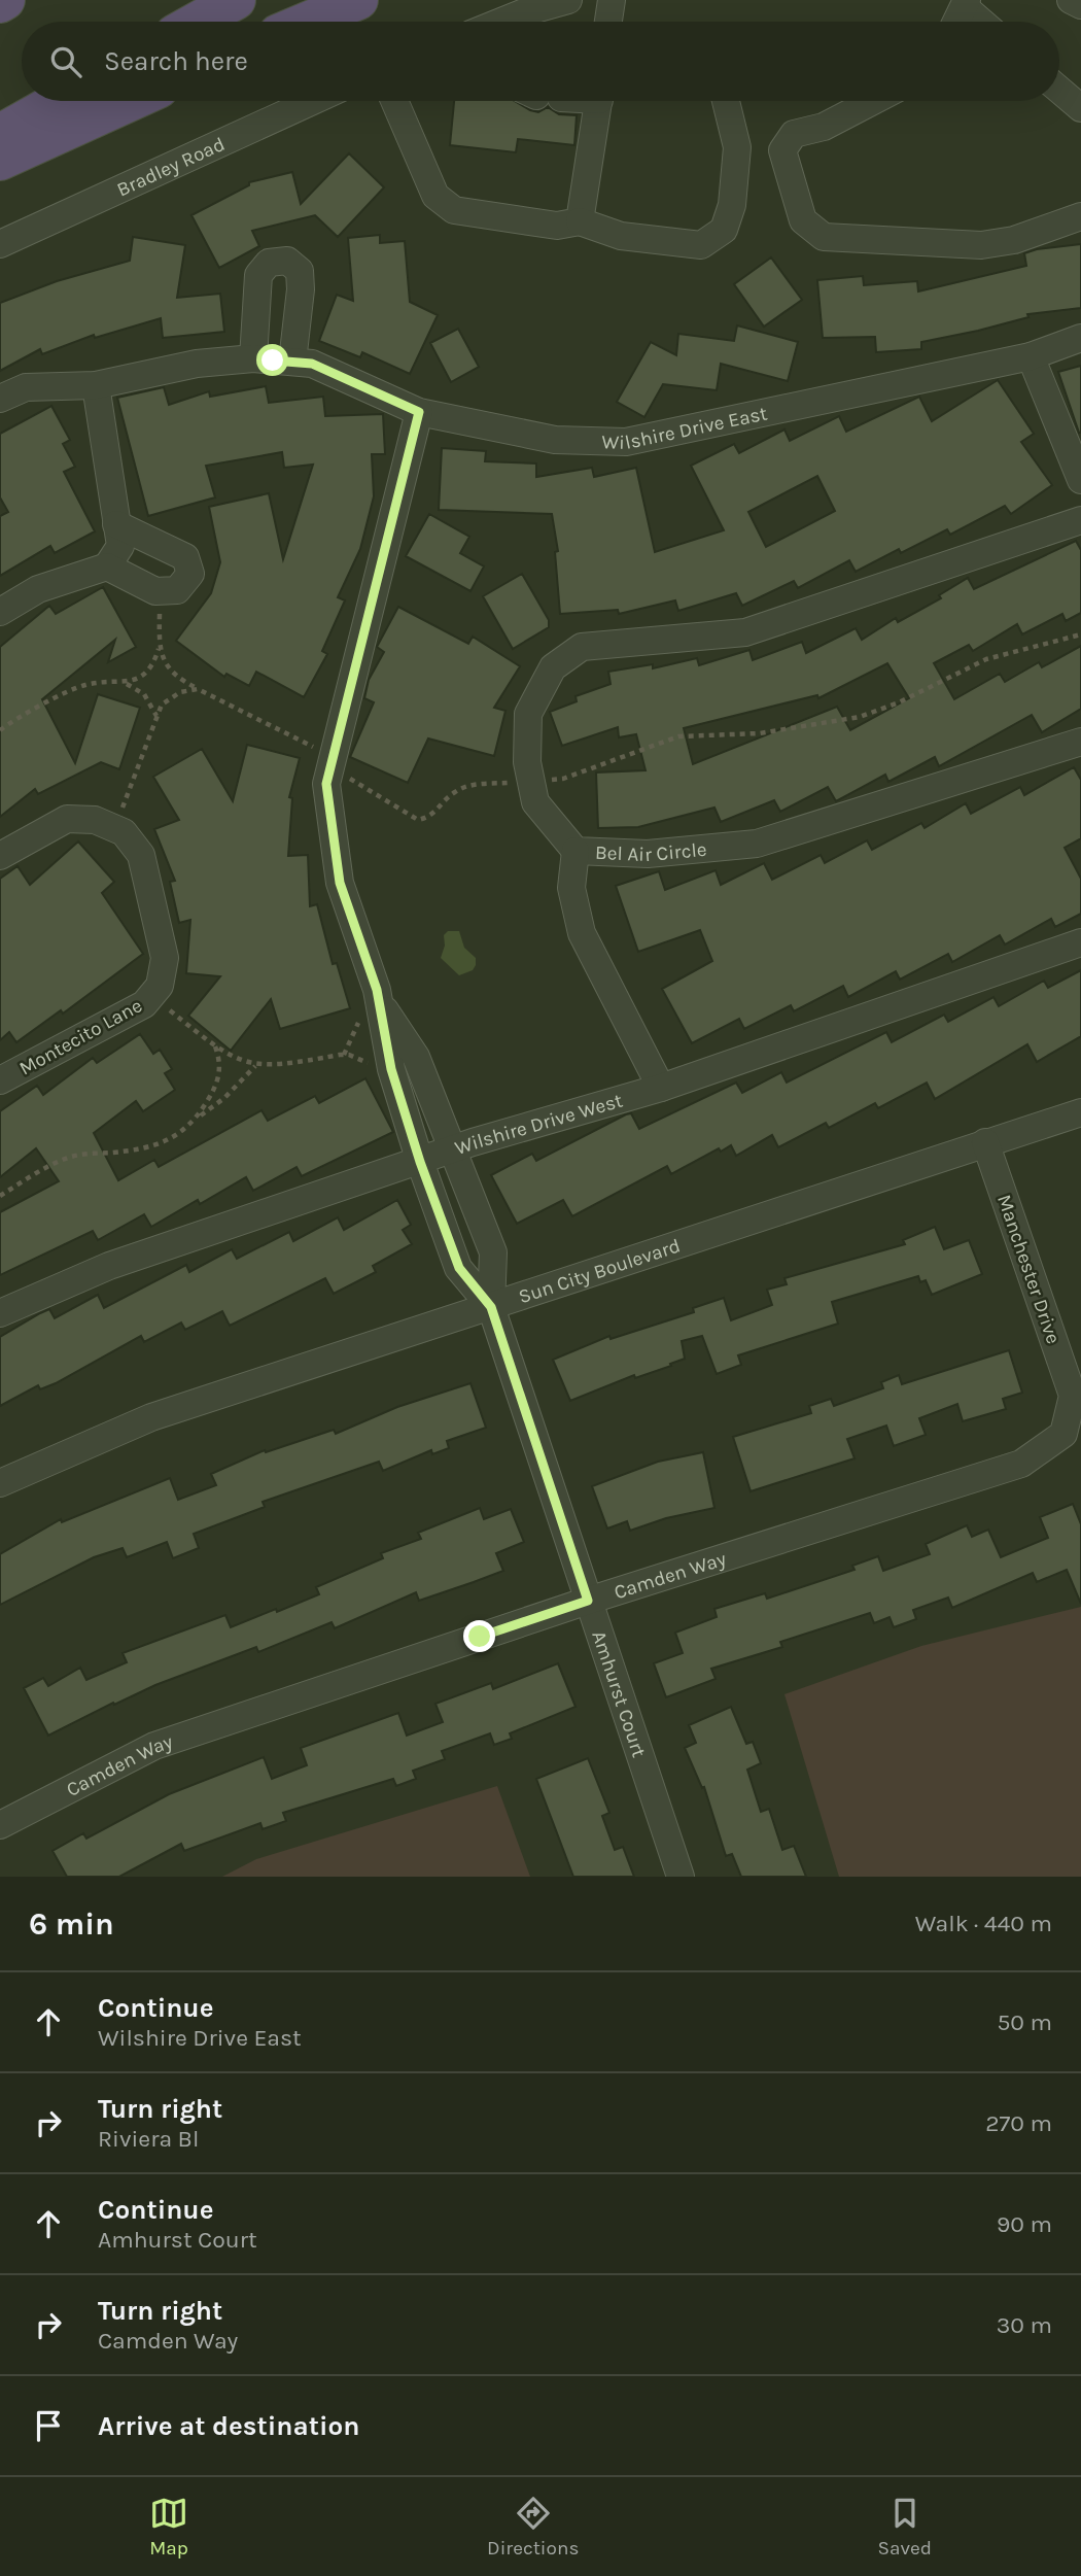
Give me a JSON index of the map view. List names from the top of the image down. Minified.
{"streets":{"street":["Bradley Road","Wilshire Drive East","Bel Air Circle","Montecito Lane","Wilshire Drive West","Manchester Drive","Sun City Boulevard","Camden Way","Amhurst Court"]},"crossings":[["Manchester Drive","Sun City Boulevard"],["Manchester Drive","Camden Way"],["Sun City Boulevard","Amhurst Court"],["Camden Way","Amhurst Court"]],"page":{"search":"Search here","heading":["6 min","Walk · 440 m"],"list":[["Continue","Wilshire Drive East","50 m"],["Turn right","Riviera Bl","270 m"],["Continue","Amhurst Court","90 m"],["Turn right","Camden Way","30 m"],"Arrive at destination"],"nav":["Map","Directions","Saved"]}}
